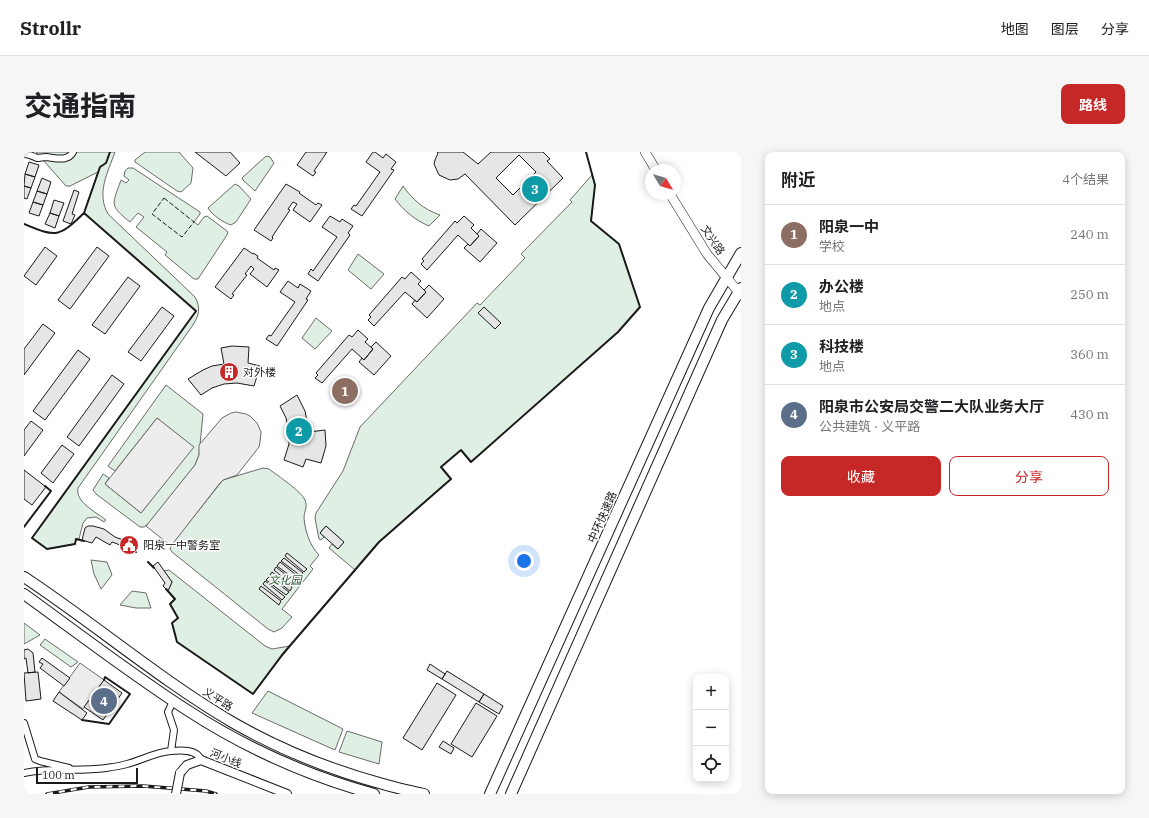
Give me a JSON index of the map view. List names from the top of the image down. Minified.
{"streets":{"main road":["文兴路","中环快速路","义平路"],"street":["河小线"]},"crossings":[["文兴路","中环快速路"]],"parks":["文化园"],"places":{"building":["对外楼"],"public building":["阳泉一中警务室"]},"scale_bar":"100 m","north":"bottom right","page":{"header":"Strollr","nav":["地图","图层","分享"],"title":"交通指南","buttons":["路线",["收藏","分享"]],"heading":["附近","4个结果"],"pins":["3","1","2","4"],"list":[{"mark":"1","name":"阳泉一中","note":"学校","value":"240 m"},{"mark":"2","name":"办公楼","note":"地点","value":"250 m"},{"mark":"3","name":"科技楼","note":"地点","value":"360 m"},{"mark":"4","name":"阳泉市公安局交警二大队业务大厅","note":"公共建筑 · 义平路","value":"430 m"}],"map_buttons":["+","−"],"scale":"100 m"}}
